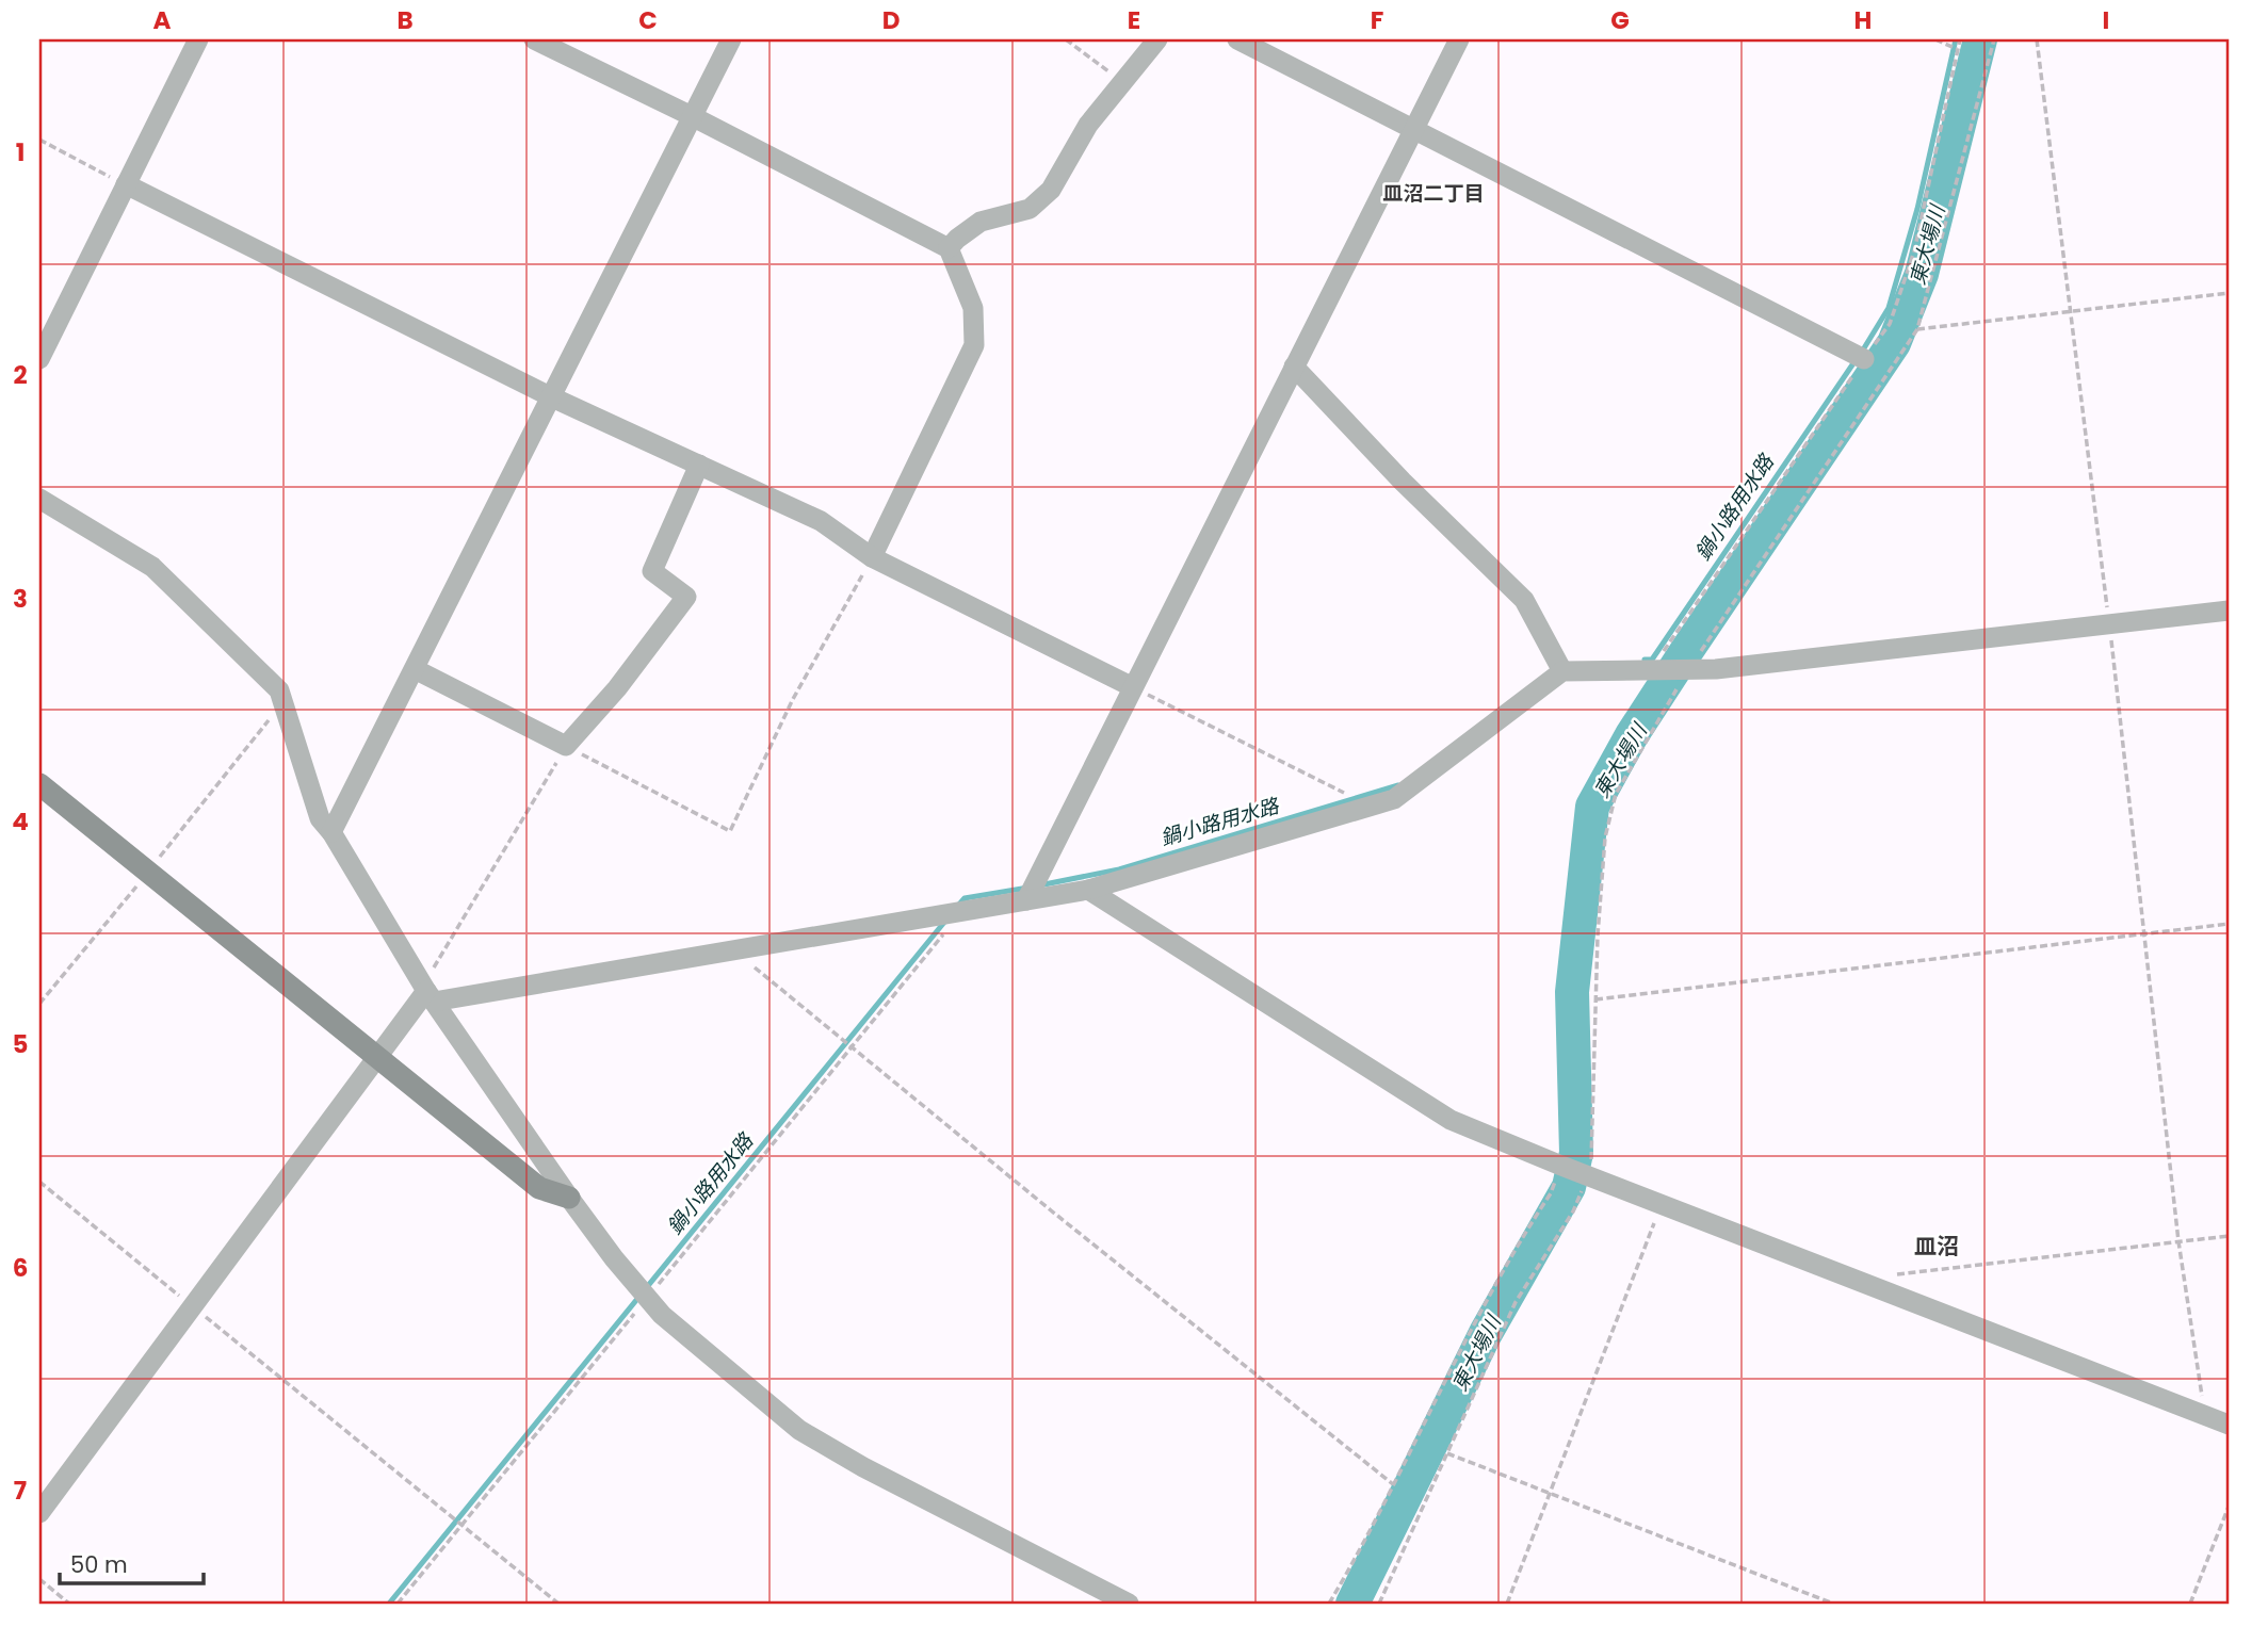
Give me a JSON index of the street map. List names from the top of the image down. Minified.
{"districts":["皿沼二丁目","皿沼"],"water":["東大場川","鍋小路用水路"],"scale_bar":"50 m","grid":{"columns":["A","B","C","D","E","F","G","H","I"],"rows":["1","2","3","4","5","6","7"]}}
